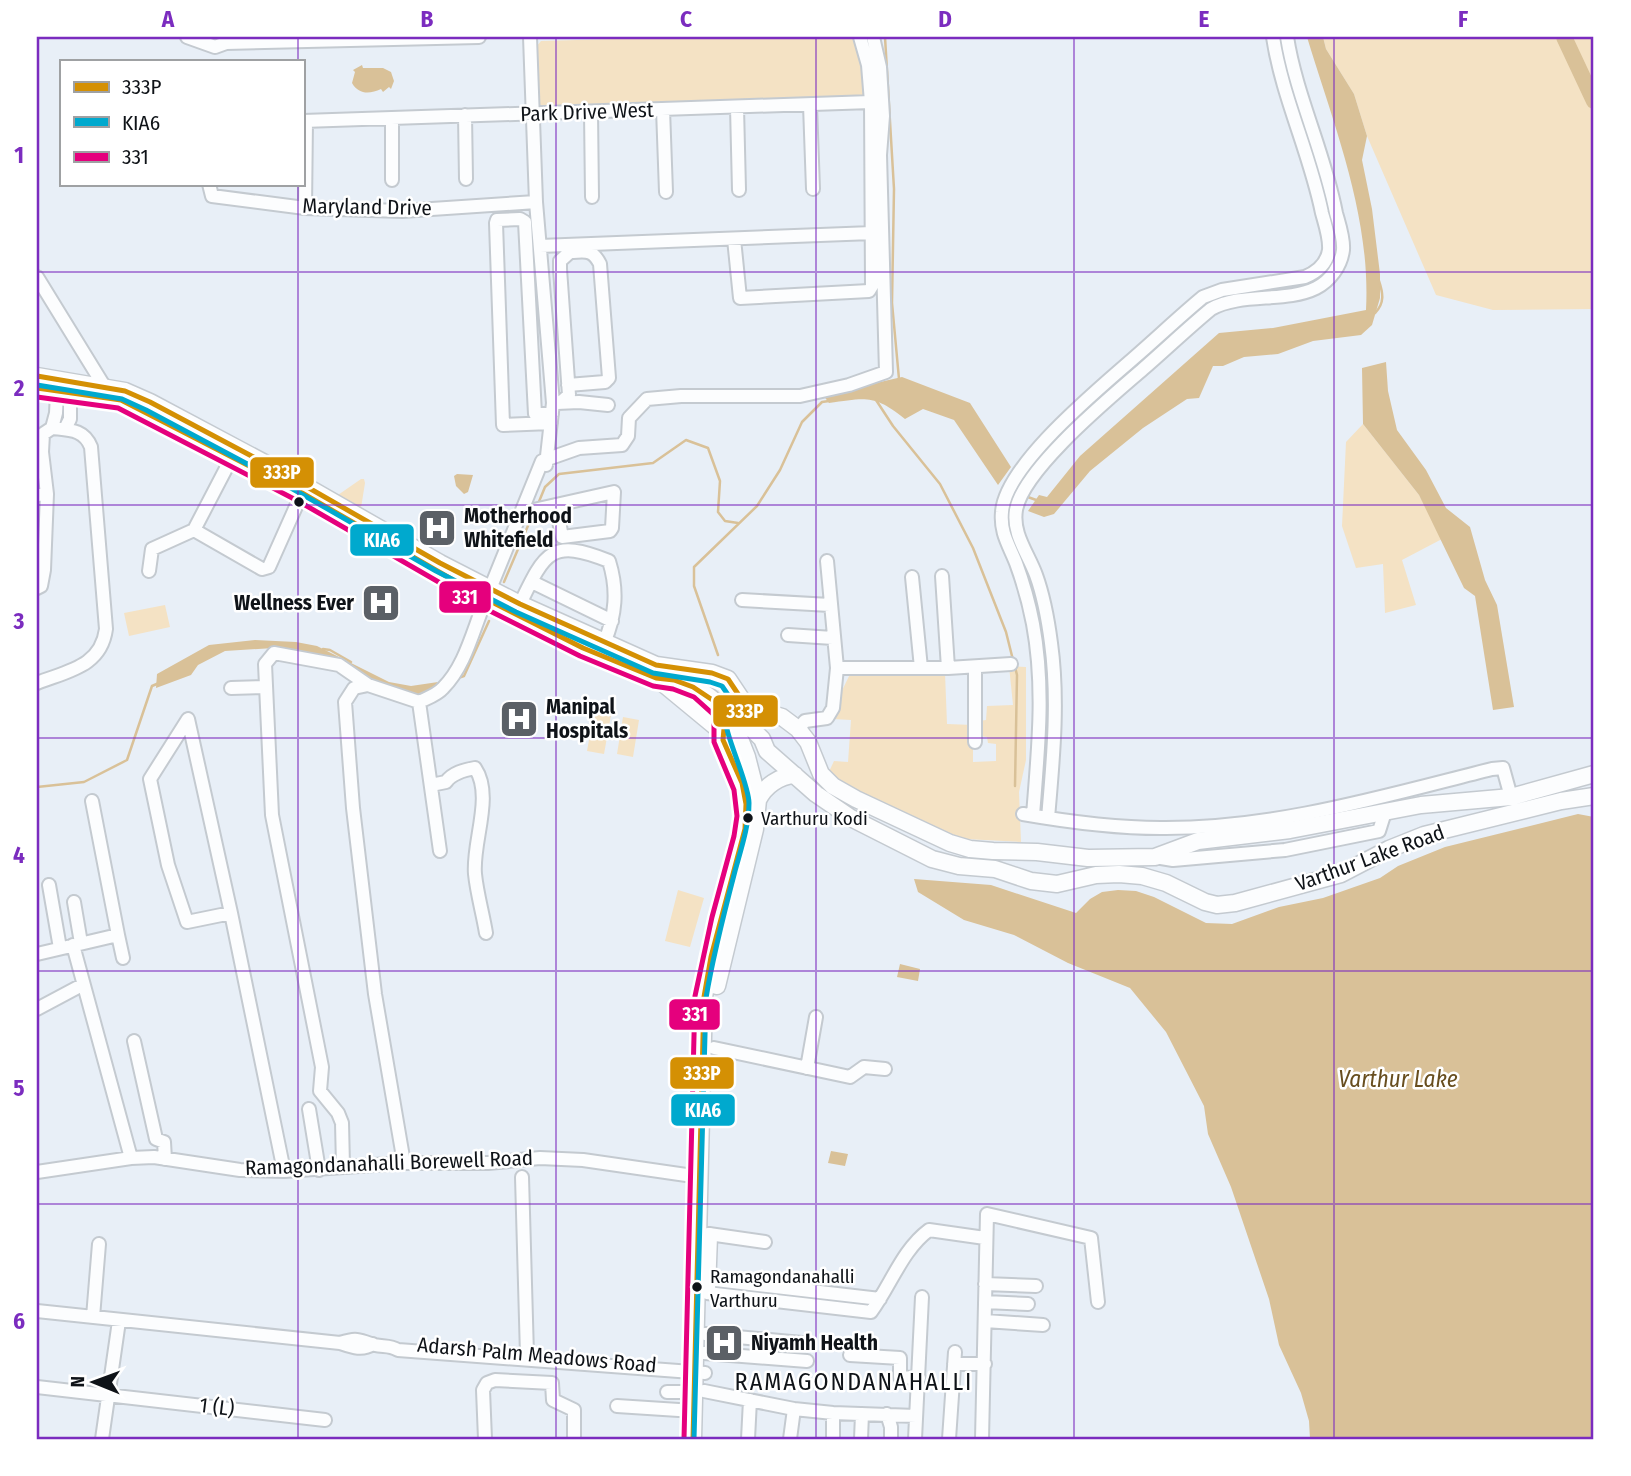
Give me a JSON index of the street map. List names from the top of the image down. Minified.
{"streets":{"main road":["Varthur Lake Road"],"street":["Park Drive West","Maryland Drive","Ramagondanahalli Borewell Road","Adarsh Palm Meadows Road","1 (L)"]},"districts":["RAMAGONDANAHALLI"],"water":["Varthur Lake"],"places":{"hospital":["Motherhood Whitefield","Wellness Ever","Manipal Hospitals","Niyamh Health"],"other":["Varthuru Kodi","Ramagondanahalli Varthuru"]},"lines":["transit line 333P","transit line KIA6","transit line 331"],"legend":["333P","KIA6","331"],"north":"left","grid":{"columns":["A","B","C","D","E","F"],"rows":["1","2","3","4","5","6"]}}
